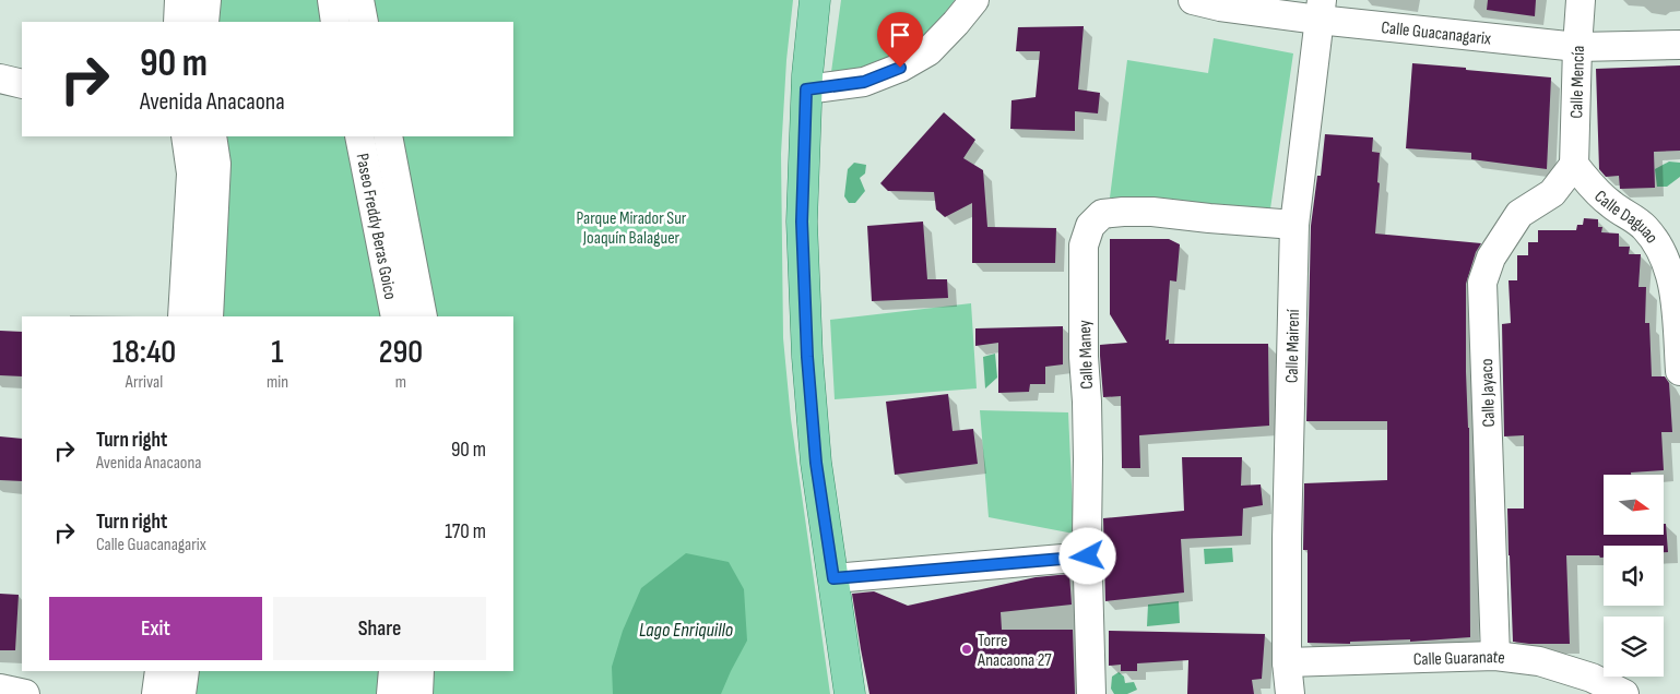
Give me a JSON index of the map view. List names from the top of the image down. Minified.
{"streets":{"street":["Calle Guacanagarix","Calle Mencía","Calle Daguao","Paseo Freddy Beras Goico","Calle Mairení","Calle Maney","Calle Jayaco","Calle Guaranate"]},"crossings":[["Calle Guacanagarix","Calle Mencía"],["Calle Guacanagarix","Calle Mairení"],["Calle Mencía","Calle Daguao"],["Calle Mencía","Calle Jayaco"],["Calle Daguao","Calle Jayaco"],["Calle Mairení","Calle Maney"],["Calle Mairení","Calle Guaranate"],["Calle Jayaco","Calle Guaranate"]],"water":["Lago Enriquillo"],"parks":["Parque Mirador Sur Joaquín Balaguer"],"places":["Torre Anacaona 27"],"north":"right","page":{"turn":["90 m","Avenida Anacaona"],"eta":["18:40","Arrival","1","min","290","m"],"list":[{"name":"Turn right","note":"Avenida Anacaona","value":"90 m"},{"name":"Turn right","note":"Calle Guacanagarix","value":"170 m"}],"buttons":["Exit","Share"]}}
